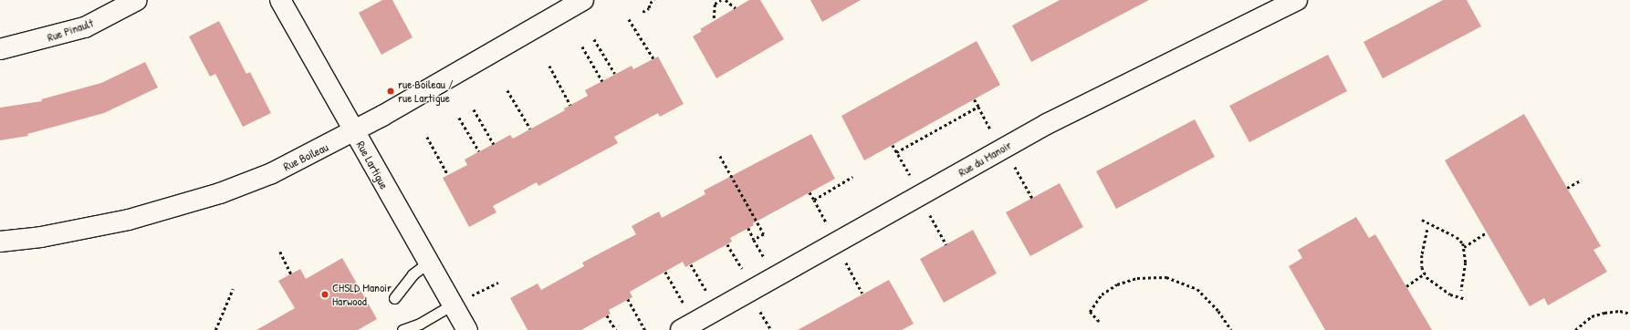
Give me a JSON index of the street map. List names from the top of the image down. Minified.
{"streets":{"street":["Rue Pinault","Rue Boileau","Rue du Manoir","Rue Lartigue"]},"crossings":[["Rue Boileau","Rue Lartigue"]],"places":["rue Boileau / rue Lartigue","CHSLD Manoir Harwood"]}
